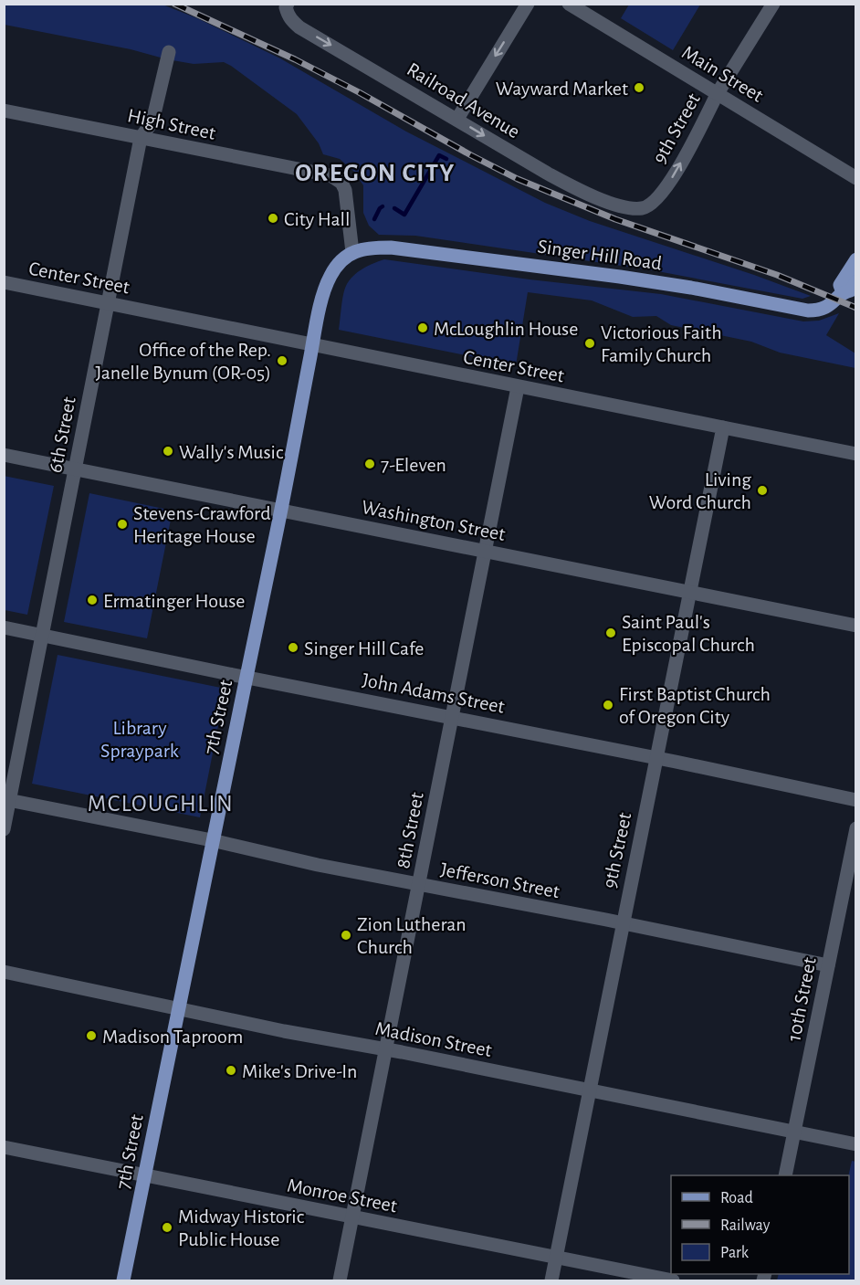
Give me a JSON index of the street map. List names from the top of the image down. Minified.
{"streets":{"main road":["Singer Hill Road","7th Street"],"street":["Main Street","Railroad Avenue","High Street","9th Street","Center Street","6th Street","Washington Street","John Adams Street","8th Street","Jefferson Street","10th Street","Madison Street","Monroe Street"]},"crossings":[["Main Street","9th Street"],["Railroad Avenue","9th Street"],["High Street","Singer Hill Road"],["High Street","6th Street"],["High Street","7th Street"],["9th Street","Center Street"],["9th Street","Washington Street"],["9th Street","John Adams Street"],["9th Street","Jefferson Street"],["9th Street","Madison Street"],["9th Street","Monroe Street"],["Singer Hill Road","7th Street"],["Center Street","6th Street"],["Center Street","7th Street"],["Center Street","8th Street"],["6th Street","Washington Street"],["6th Street","John Adams Street"],["6th Street","Jefferson Street"],["Washington Street","7th Street"],["Washington Street","8th Street"],["John Adams Street","7th Street"],["John Adams Street","8th Street"],["7th Street","Jefferson Street"],["7th Street","Madison Street"],["7th Street","Monroe Street"],["8th Street","Jefferson Street"],["8th Street","Madison Street"],["8th Street","Monroe Street"],["Jefferson Street","10th Street"],["10th Street","Madison Street"]],"one_way":["Railroad Avenue"],"districts":["OREGON CITY","MCLOUGHLIN"],"parks":["Library Spraypark"],"places":["Wayward Market","City Hall","McLoughlin House","Victorious Faith Family Church","Office of the Rep. Janelle Bynum (OR-05)","Wally's Music","7-Eleven","Living Word Church","Stevens-Crawford Heritage House","Ermatinger House","Saint Paul's Episcopal Church","Singer Hill Cafe","First Baptist Church of Oregon City","Zion Lutheran Church","Madison Taproom","Mike's Drive-In","Midway Historic Public House"],"legend":["Road","Railway","Park"]}
